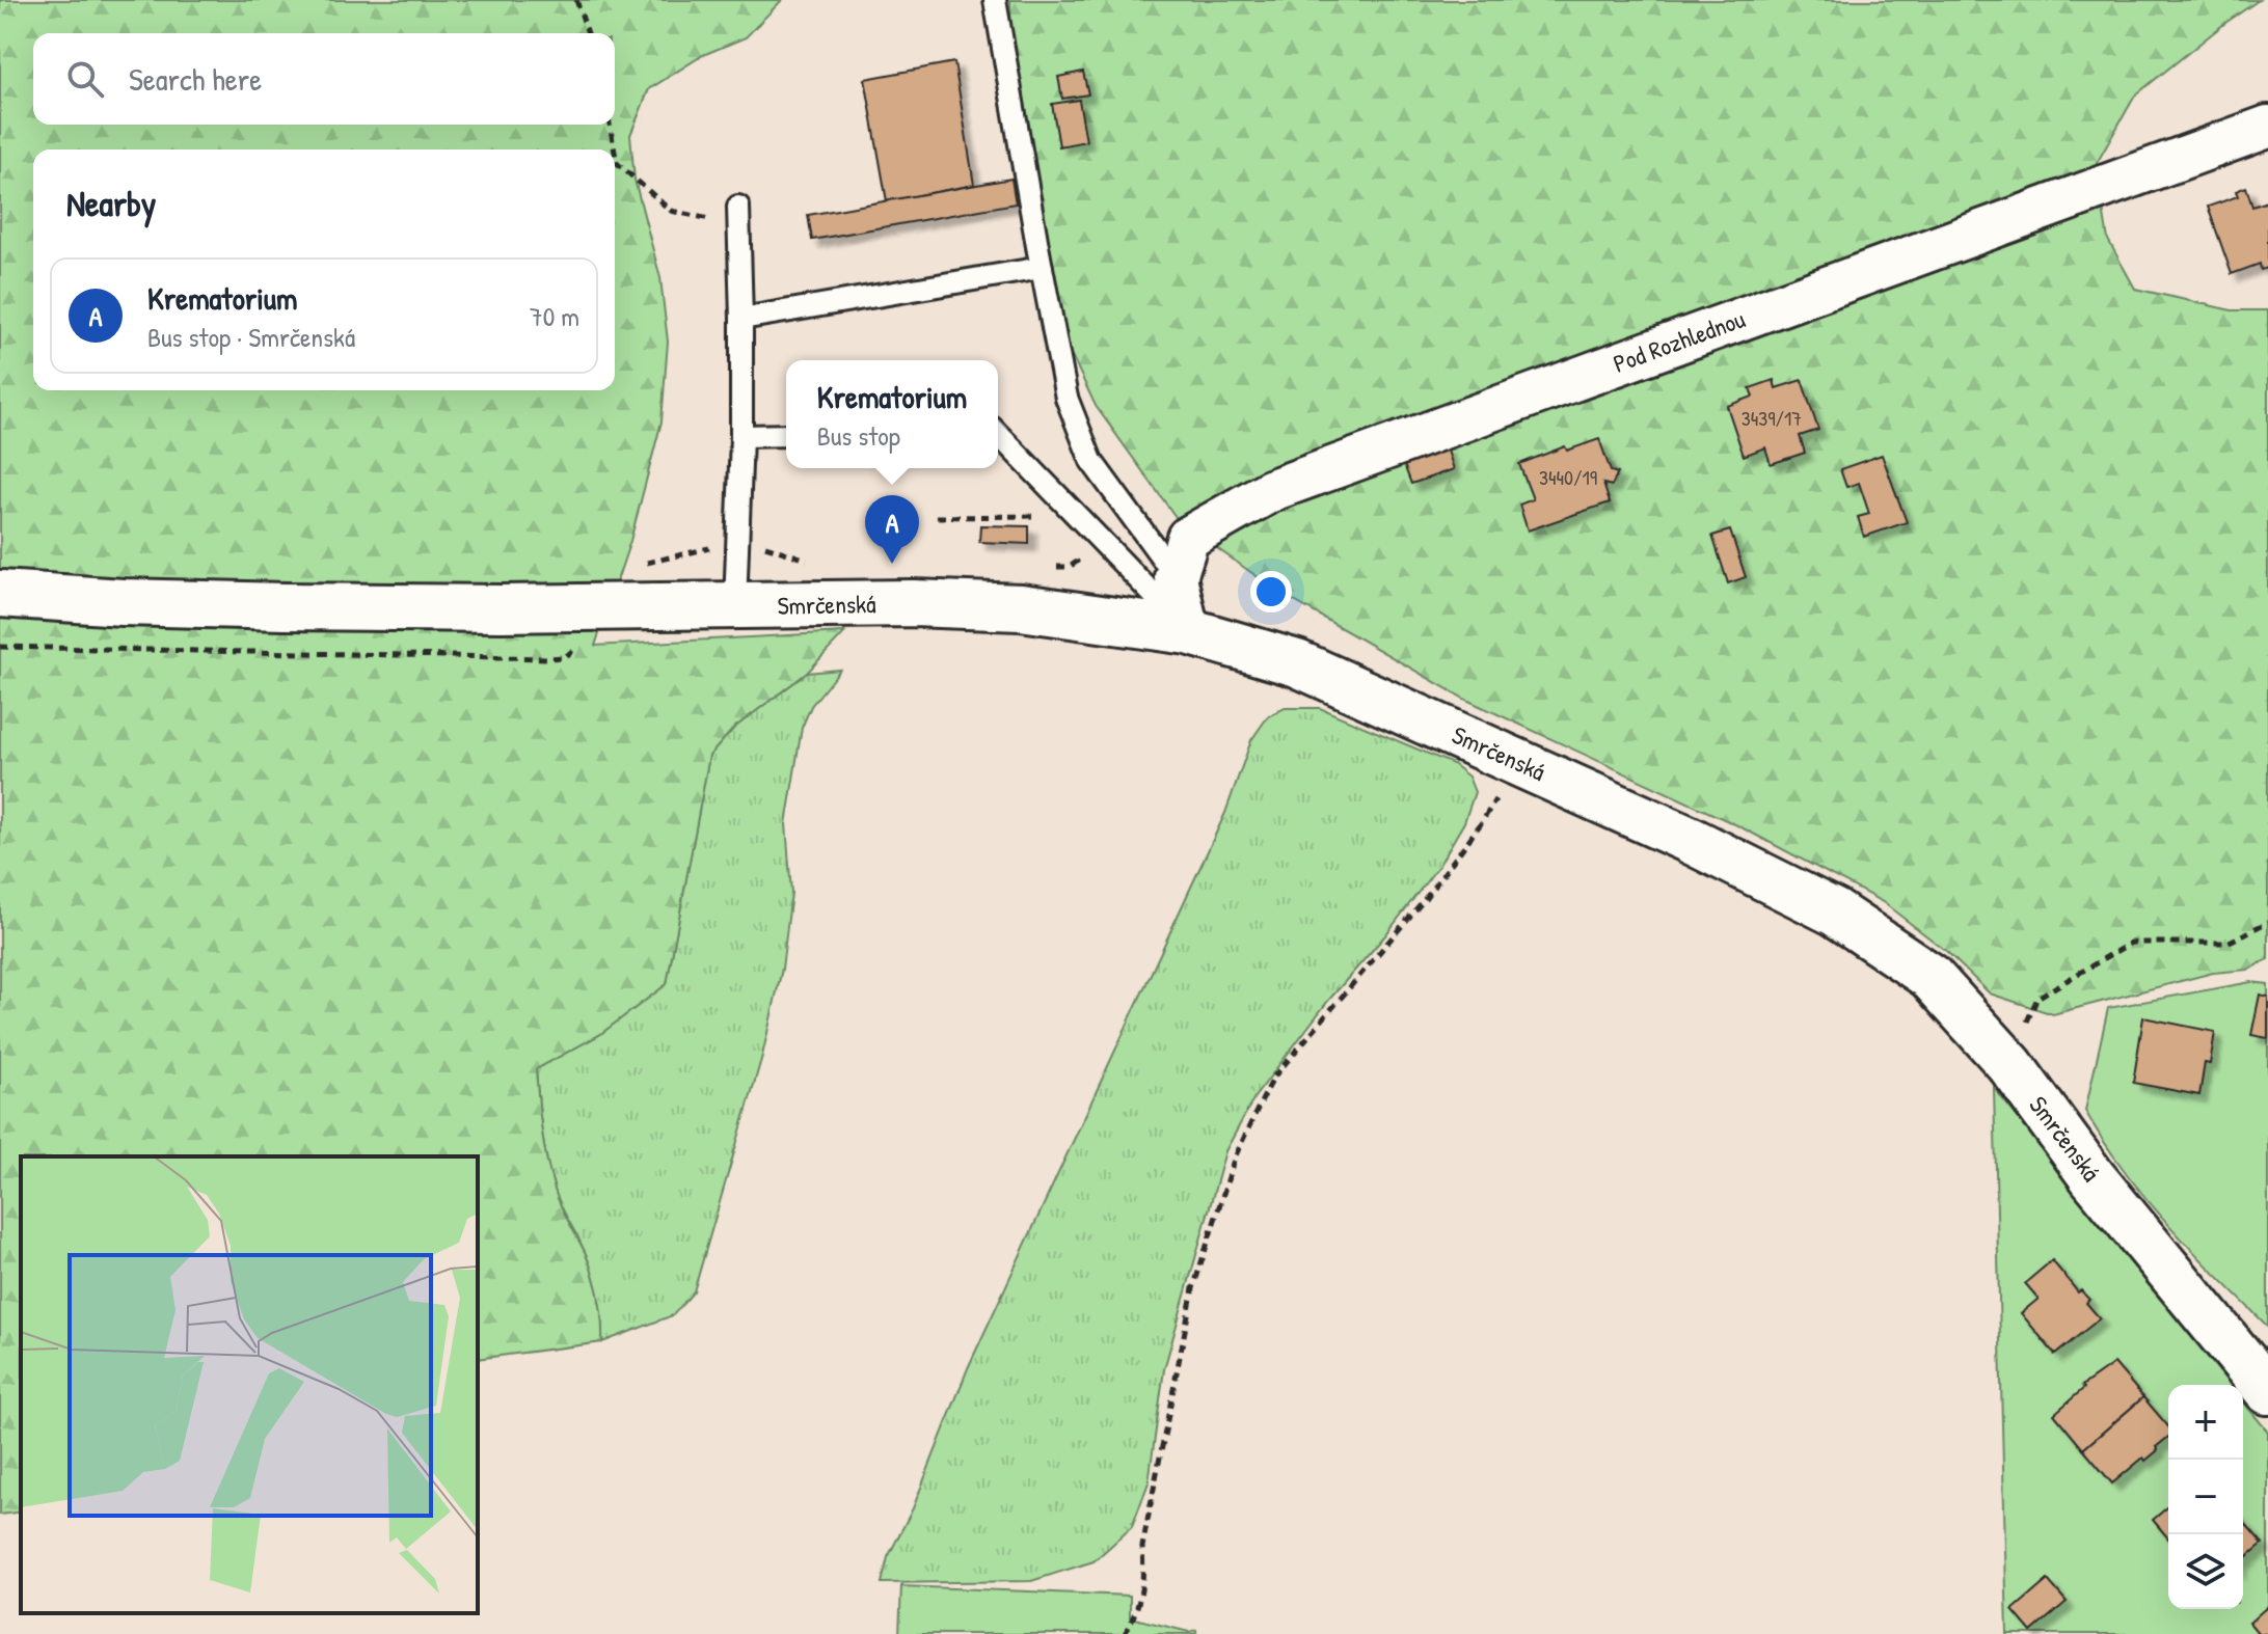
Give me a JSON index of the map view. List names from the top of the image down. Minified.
{"streets":{"street":["Pod Rozhlednou","Smrčenská"]},"house_numbers":["3439/17","3440/19"],"page":{"search":"Search here","heading":"Nearby","list":[{"mark":"A","name":"Krematorium","note":"Bus stop · Smrčenská","value":"70 m"}],"popup":["Krematorium","Bus stop"],"pins":"A","map_buttons":["+","−"]}}
